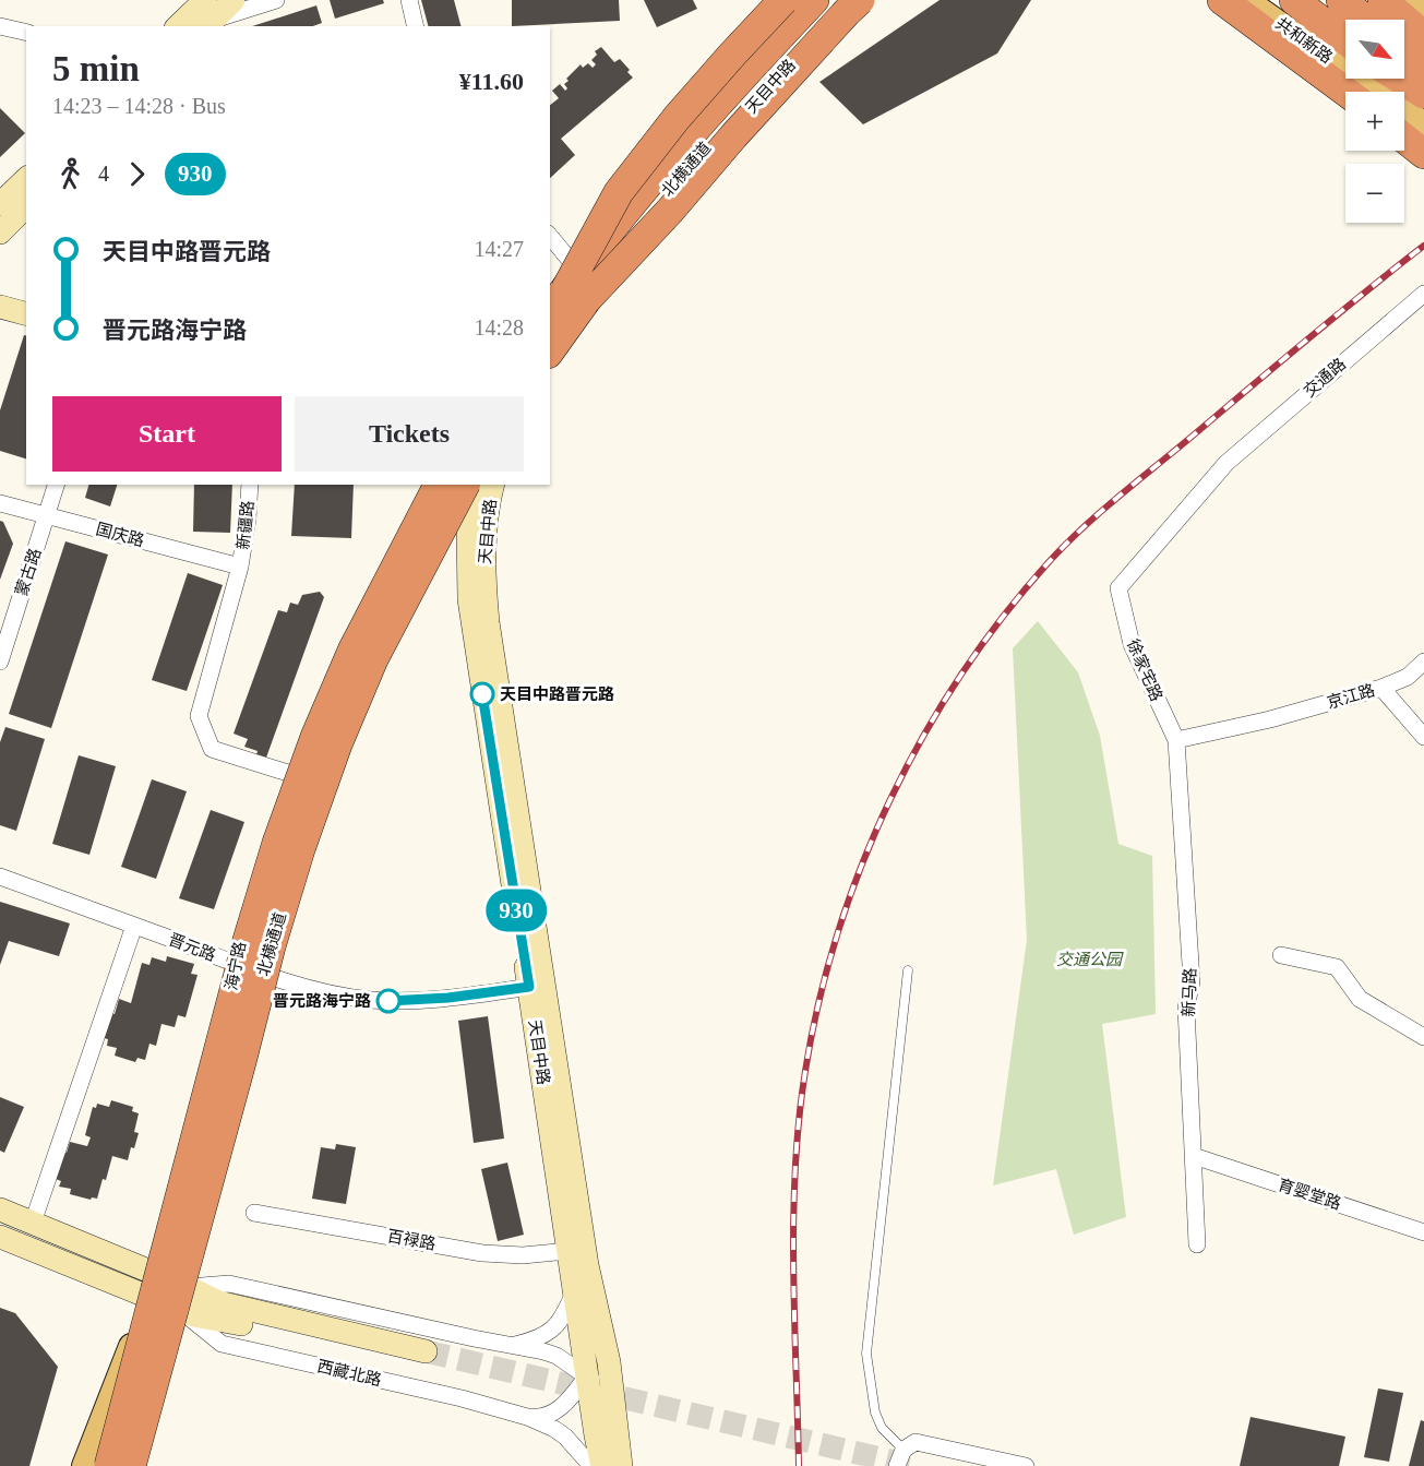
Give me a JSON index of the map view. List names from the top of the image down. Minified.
{"streets":{"highway":["北横通道"],"main road":["共和新路","天目中路","海宁路","西藏北路"],"street":["交通路","新疆路","国庆路","蒙古路","徐家宅路","京江路","晋元路","新马路","育婴堂路","百禄路"]},"crossings":[["天目中路","北横通道"],["天目中路","晋元路"],["天目中路","百禄路"],["天目中路","西藏北路"],["交通路","徐家宅路"],["新疆路","国庆路"],["新疆路","海宁路"],["国庆路","蒙古路"],["徐家宅路","京江路"],["徐家宅路","新马路"],["京江路","新马路"],["晋元路","海宁路"],["海宁路","西藏北路"],["新马路","育婴堂路"]],"parks":["交通公园"],"places":["天目中路晋元路","晋元路海宁路"],"lines":["bus line 930"],"north":"bottom right","page":{"on_map":"930","map_buttons":["+","−"],"heading":["5 min","14:23 – 14:28 · Bus","¥11.60"],"legs":["4","930"],"list":[{"name":"天目中路晋元路","value":"14:27"},{"name":"晋元路海宁路","value":"14:28"}],"buttons":["Start","Tickets"]}}
